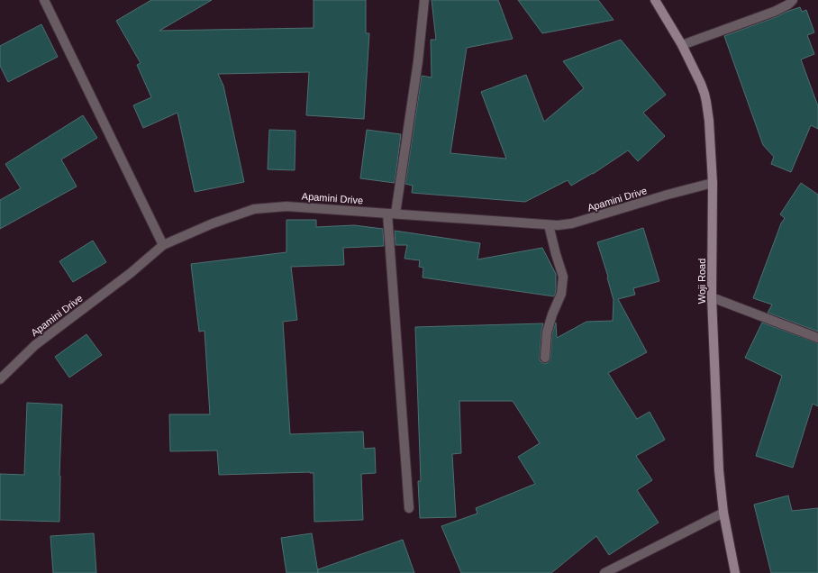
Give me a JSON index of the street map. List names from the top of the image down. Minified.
{"streets":{"main road":["Woji Road"],"street":["Apamini Drive"]},"crossings":[["Apamini Drive","Woji Road"]]}
